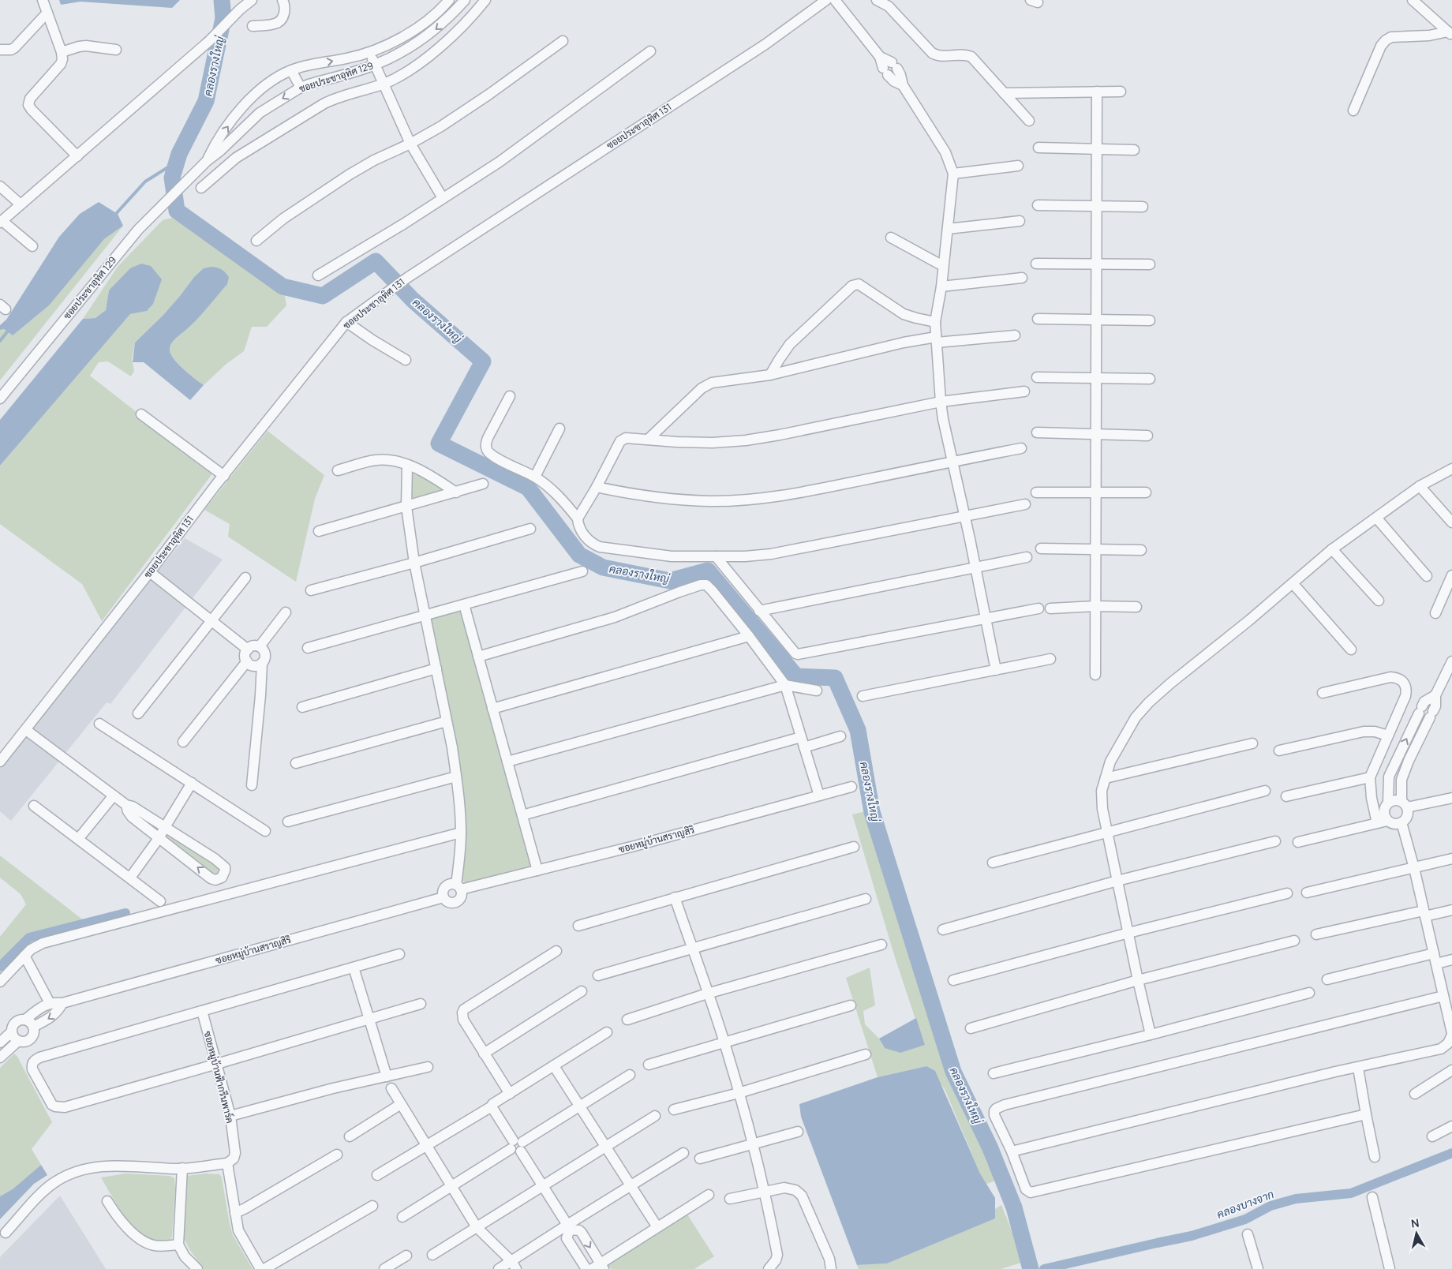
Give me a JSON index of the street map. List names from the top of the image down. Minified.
{"streets":{"street":["ซอยประชาอุทิศ 129","ซอยประชาอุทิศ 131","ซอยหมู่บ้านสราญสิริ","ซอยหมู่บ้านฟ้ากรีนพาร์ค"]},"water":["คลองรางใหญ่","คลองบางจาก"],"north":"top"}
